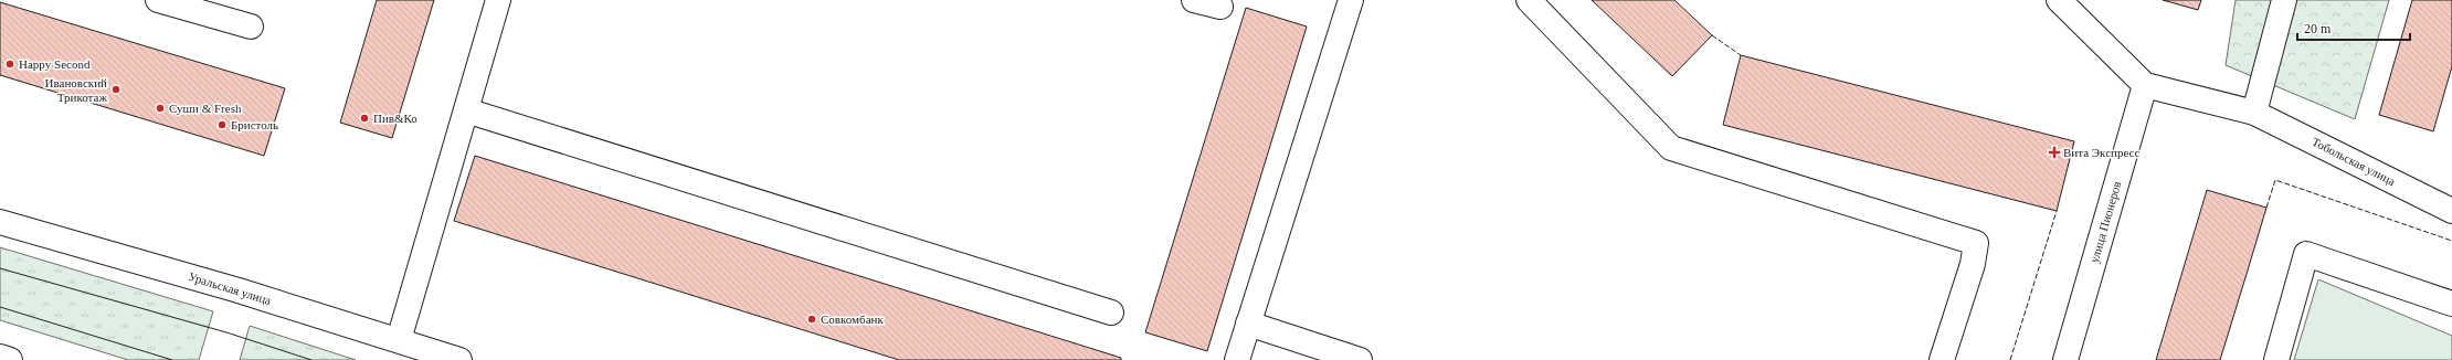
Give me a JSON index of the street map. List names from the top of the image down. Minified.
{"streets":{"street":["Тобольская улица","улица Пионеров","Уральская улица"]},"crossings":[["Тобольская улица","улица Пионеров"]],"places":{"other":["Happy Second","Ивановский Трикотаж","Суши & Fresh","Пив&Ко","Бристоль","Совкомбанк"],"health":["Вита Экспресс"]},"scale_bar":"20 m"}
